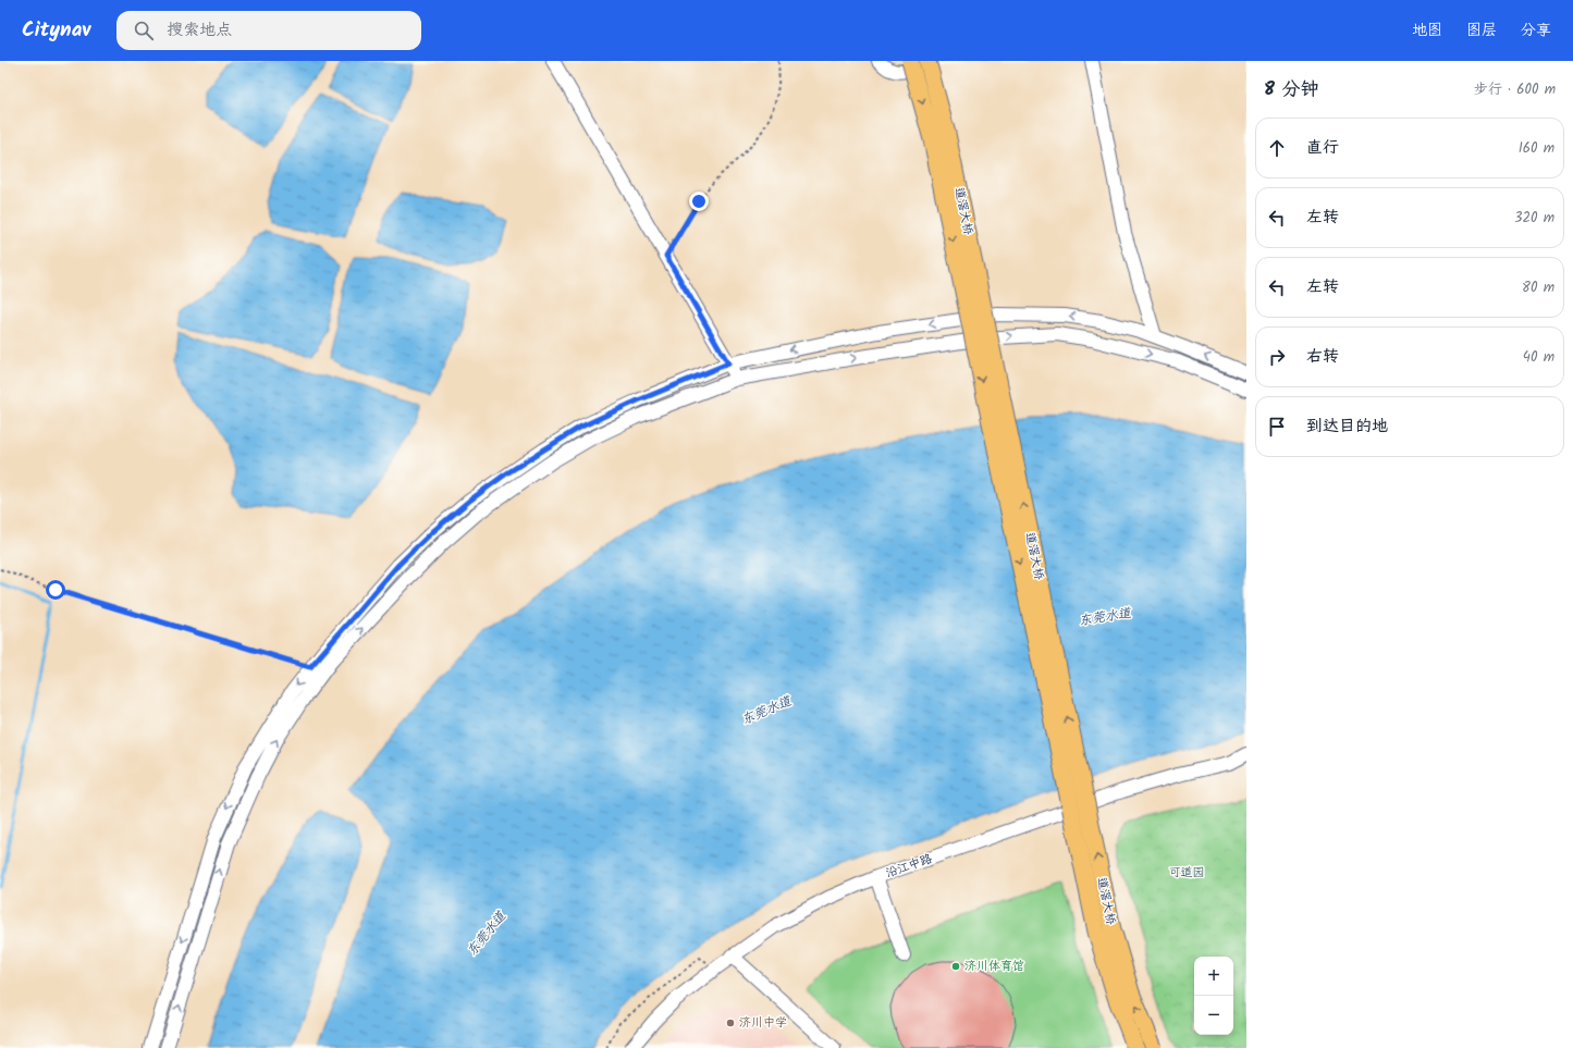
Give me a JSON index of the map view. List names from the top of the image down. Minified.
{"streets":{"main road":["道滘大桥"],"street":["沿江中路"]},"water":["东莞水道"],"parks":["可道园"],"places":["济川体育馆","济川中学"],"page":{"header":"Citynav","search":"搜索地点","nav":["地图","图层","分享"],"heading":["8 分钟","步行 · 600 m"],"list":[["直行","160 m"],["左转","320 m"],["左转","80 m"],["右转","40 m"],"到达目的地"],"map_buttons":["+","−"]}}
